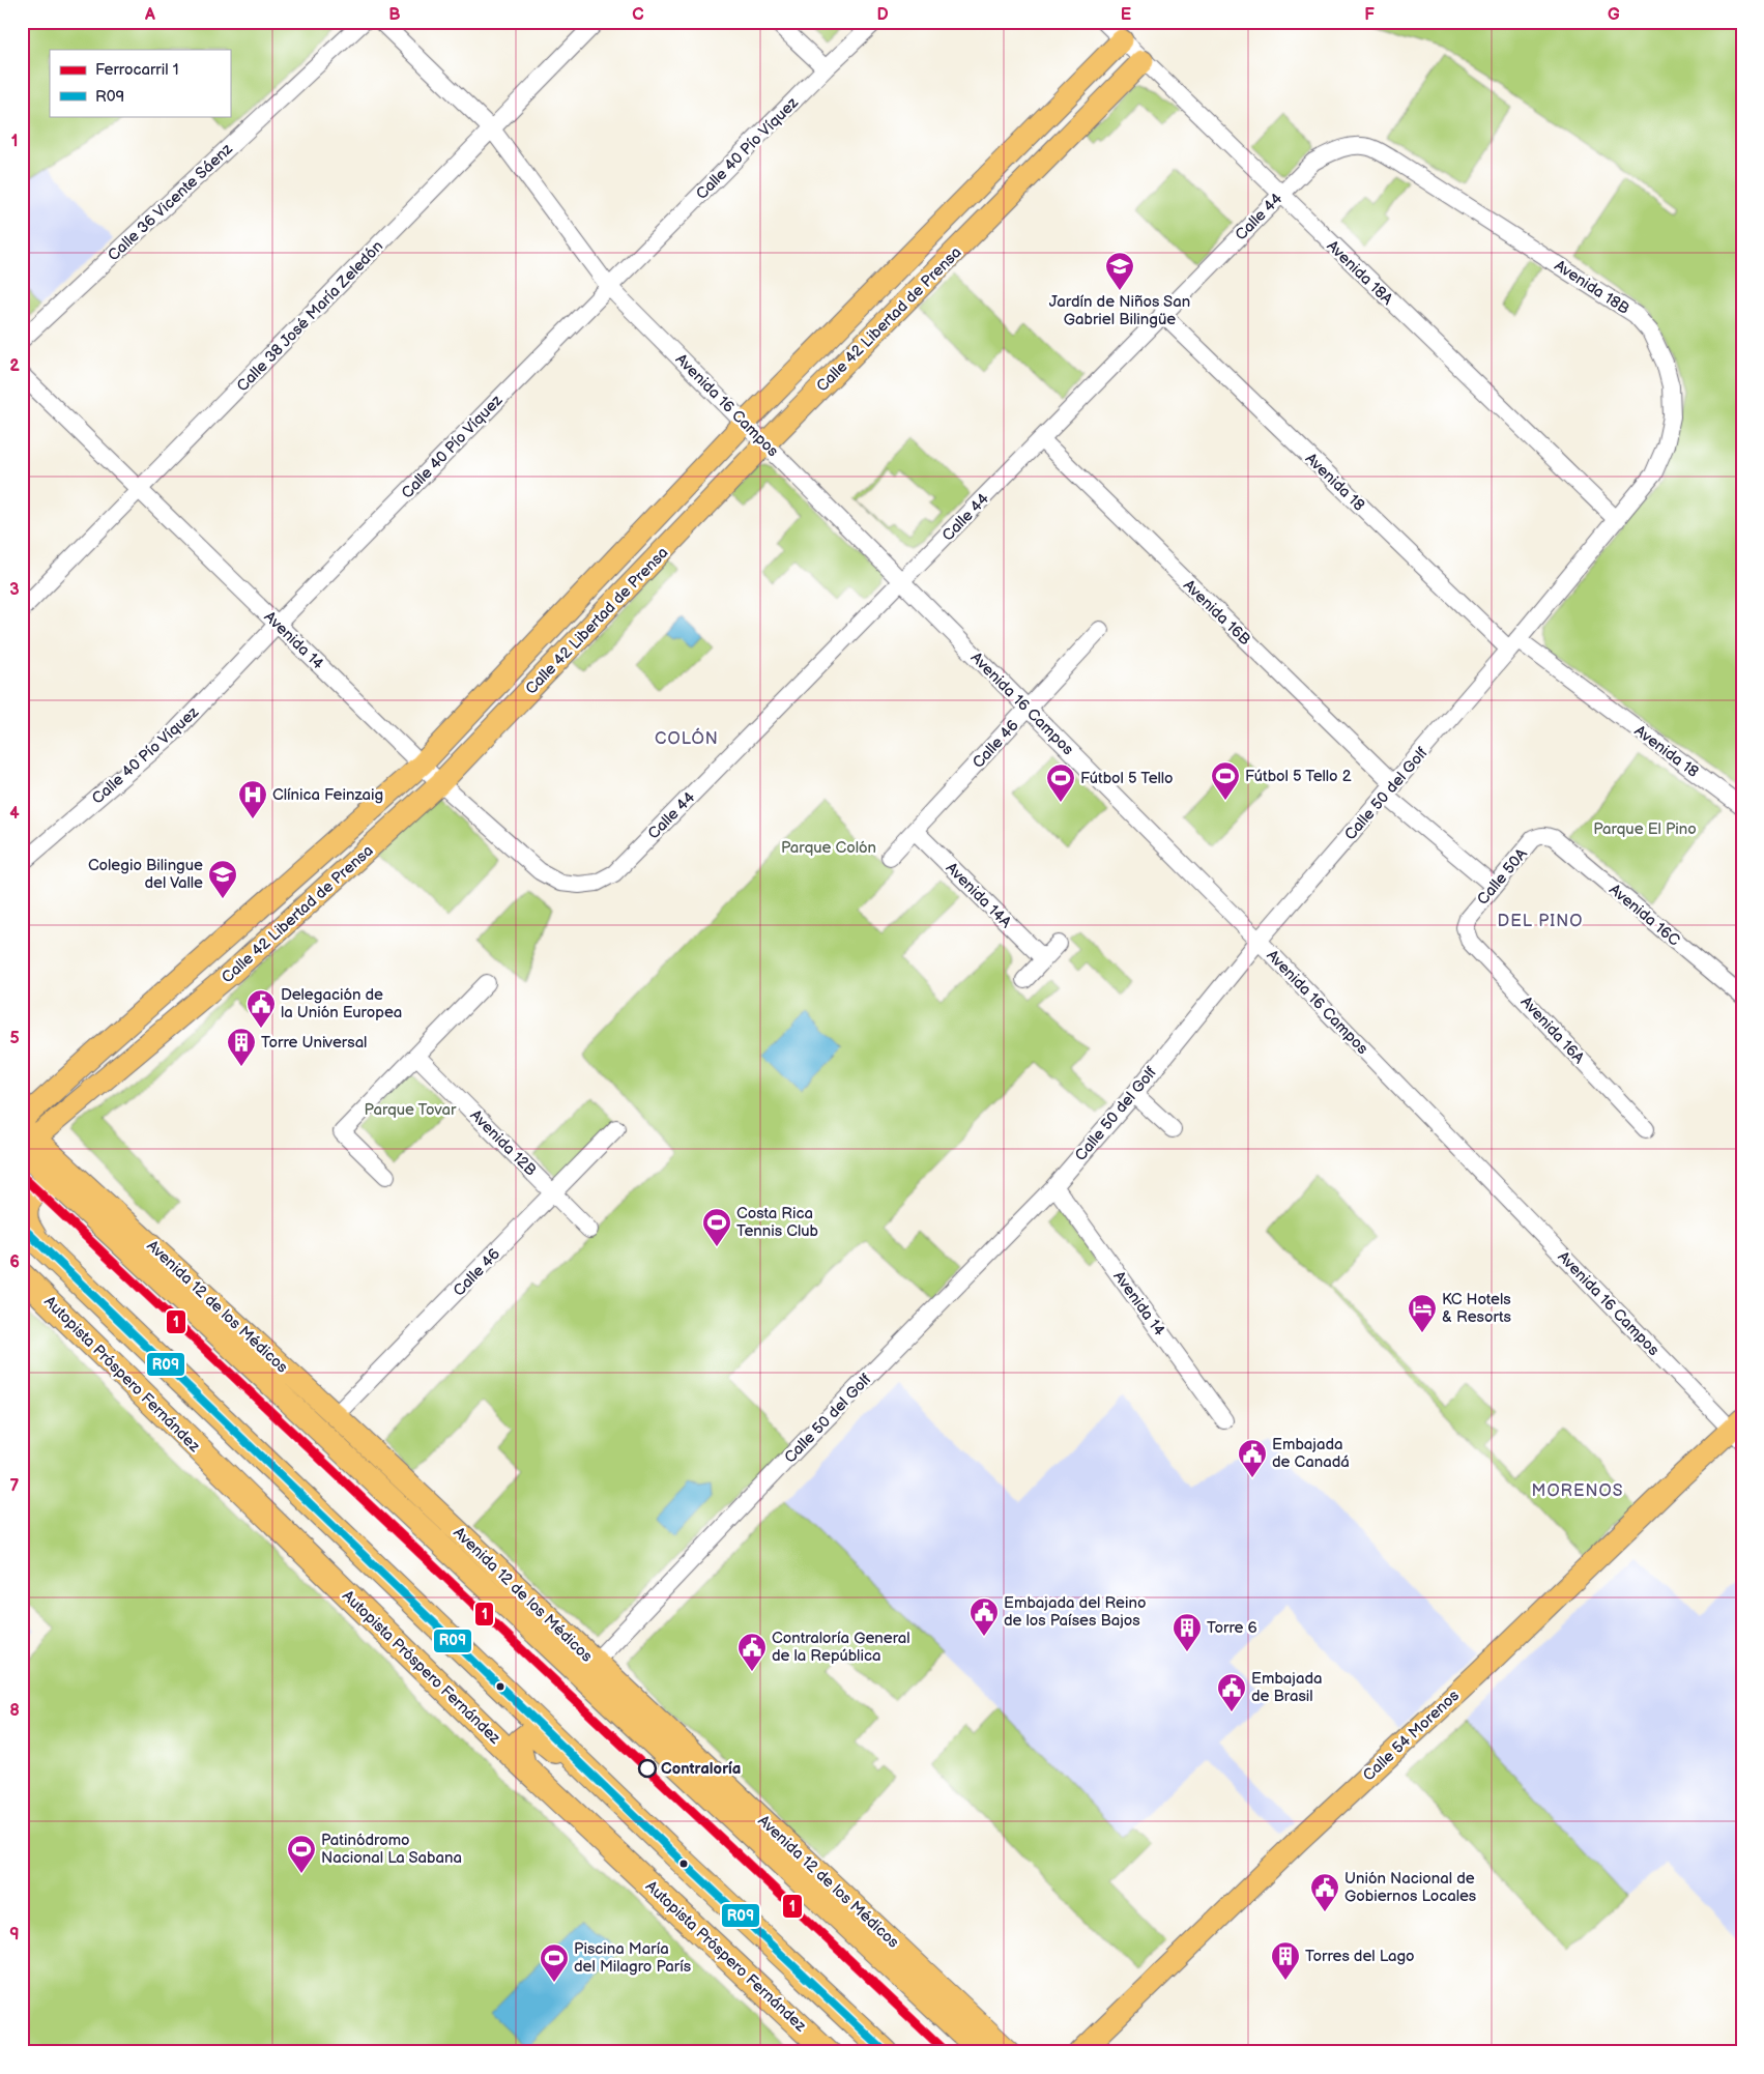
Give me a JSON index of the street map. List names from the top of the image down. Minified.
{"streets":{"highway":["Autopista Próspero Fernández"],"main road":["Calle 42 Libertad de Prensa","Avenida 12 de los Médicos","Calle 54 Morenos"],"street":["Calle 40 Pío Víquez","Calle 36 Vicente Sáenz","Calle 44","Avenida 18A","Avenida 18B","Calle 38 José María Zeledón","Avenida 16 Campos","Avenida 18","Avenida 16B","Avenida 14","Calle 46","Calle 50 del Golf","Calle 50A","Avenida 14A","Avenida 16C","Avenida 16A","Avenida 12B"]},"crossings":[["Calle 40 Pío Víquez","Avenida 16 Campos"],["Calle 40 Pío Víquez","Avenida 14"],["Calle 44","Avenida 18A"],["Calle 44","Avenida 18B"],["Calle 44","Avenida 16 Campos"],["Calle 44","Avenida 18"],["Calle 44","Avenida 16B"],["Calle 44","Avenida 14"],["Avenida 18A","Avenida 18B"],["Avenida 18A","Calle 42 Libertad de Prensa"],["Avenida 18A","Calle 50 del Golf"],["Avenida 18B","Calle 50 del Golf"],["Calle 38 José María Zeledón","Avenida 16 Campos"],["Calle 38 José María Zeledón","Avenida 14"],["Calle 42 Libertad de Prensa","Avenida 16 Campos"],["Calle 42 Libertad de Prensa","Avenida 14"],["Calle 42 Libertad de Prensa","Avenida 12 de los Médicos"],["Avenida 16 Campos","Calle 46"],["Avenida 16 Campos","Calle 50 del Golf"],["Avenida 16 Campos","Calle 54 Morenos"],["Avenida 18","Calle 50 del Golf"],["Avenida 16B","Calle 50 del Golf"],["Avenida 16B","Calle 50A"],["Avenida 14","Calle 50 del Golf"],["Calle 46","Avenida 14A"],["Calle 46","Avenida 12B"],["Calle 46","Avenida 12 de los Médicos"],["Calle 50 del Golf","Avenida 12 de los Médicos"],["Calle 50A","Avenida 16C"],["Calle 50A","Avenida 16A"]],"districts":["COLÓN","DEL PINO","MORENOS"],"parks":["Parque El Pino","Parque Colón","Parque Tovar"],"places":{"school or university":["Jardín de Niños San Gabriel Bilingüe","Colegio Bilingue del Valle"],"sports":["Fútbol 5 Tello 2","Fútbol 5 Tello","Costa Rica Tennis Club","Patinódromo Nacional La Sabana","Piscina María del Milagro París"],"hospital":["Clínica Feinzaig"],"public building":["Delegación de la Unión Europea","Embajada de Canadá","Embajada del Reino de los Países Bajos","Contraloría General de la República","Embajada de Brasil","Unión Nacional de Gobiernos Locales"],"building":["Torre Universal","Torre 6","Torres del Lago"],"hotel":["KC Hotels & Resorts"],"other":["Contraloría"]},"lines":["rail line 1","transit line R09"],"legend":["Ferrocarril 1","R09"],"grid":{"columns":["A","B","C","D","E","F","G"],"rows":["1","2","3","4","5","6","7","8","9"]}}
